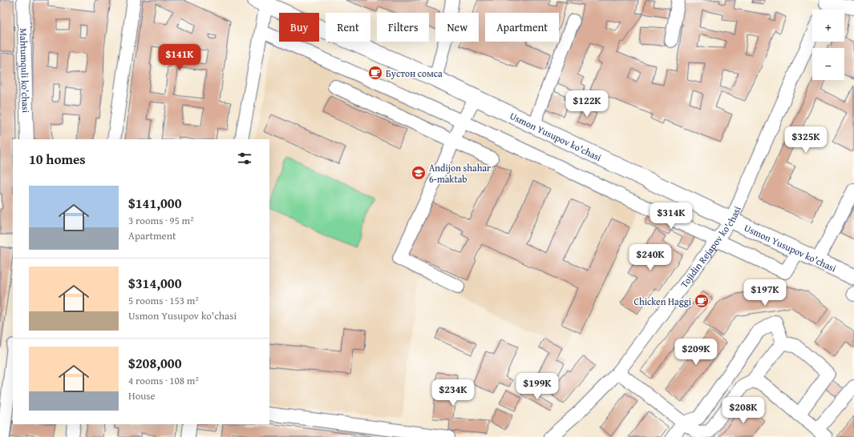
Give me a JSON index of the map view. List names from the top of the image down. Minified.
{"streets":{"main road":["Usmon Yusupov ko'chasi"],"street":["Mahtumquli ko'chasi","Tojidin Rejapov ko'chasi"]},"crossings":[["Usmon Yusupov ko'chasi","Tojidin Rejapov ko'chasi"]],"places":{"cafe":["Бустон сомса","Chicken Haggi"],"school or university":["Andijon shahar 6-maktab"]},"page":{"map_buttons":["+","−"],"chip":["Buy","Rent","Filters","New","Apartment"],"price":["$141K","$122K","$325K","$314K","$240K","$197K","$209K","$199K","$234K","$208K"],"heading":"10 homes","list":[{"name":"$141,000","note":"3 rooms · 95 m² · Apartment"},{"name":"$314,000","note":"5 rooms · 153 m² · Usmon Yusupov ko'chasi"},{"name":"$208,000","note":"4 rooms · 108 m² · House"}]}}
